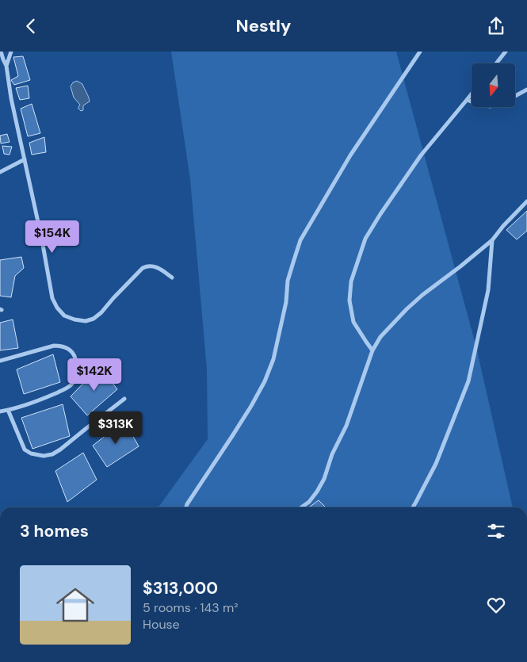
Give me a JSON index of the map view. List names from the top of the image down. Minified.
{"north":"bottom","page":{"header":"Nestly","price":["$154K","$142K","$313K"],"heading":"3 homes","list":[{"name":"$313,000","note":"5 rooms · 143 m² · House"}]}}
